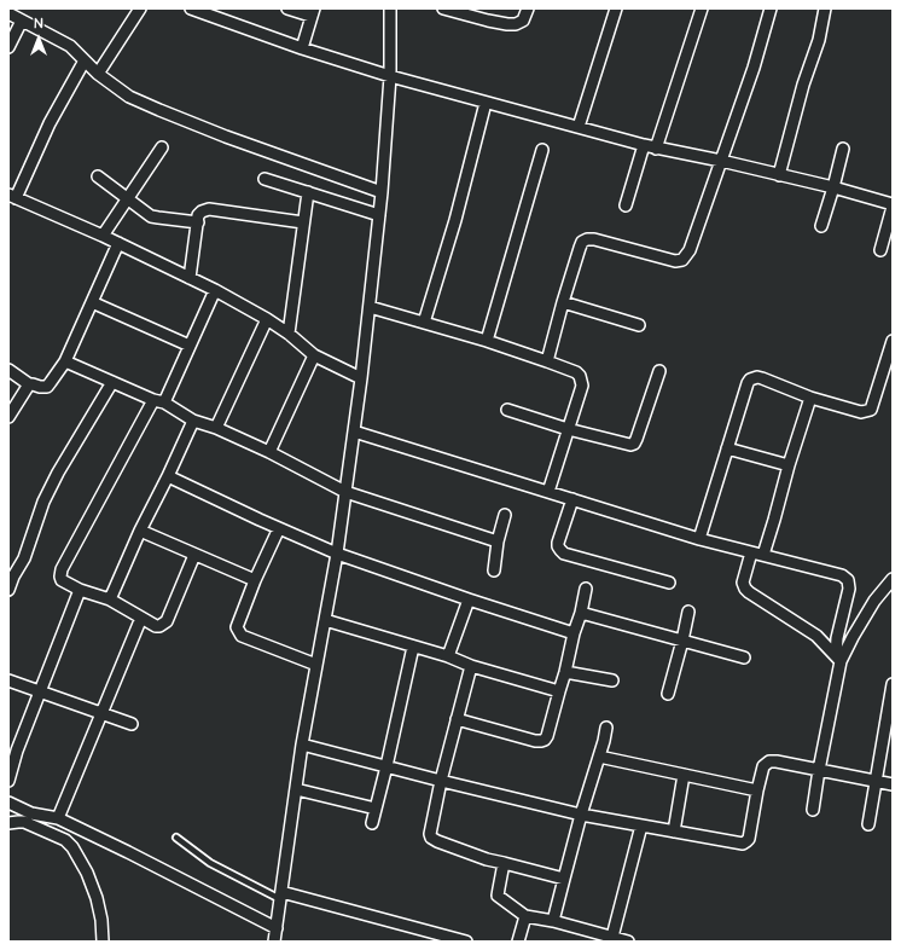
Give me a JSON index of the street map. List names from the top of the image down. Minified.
{"north":"top"}
